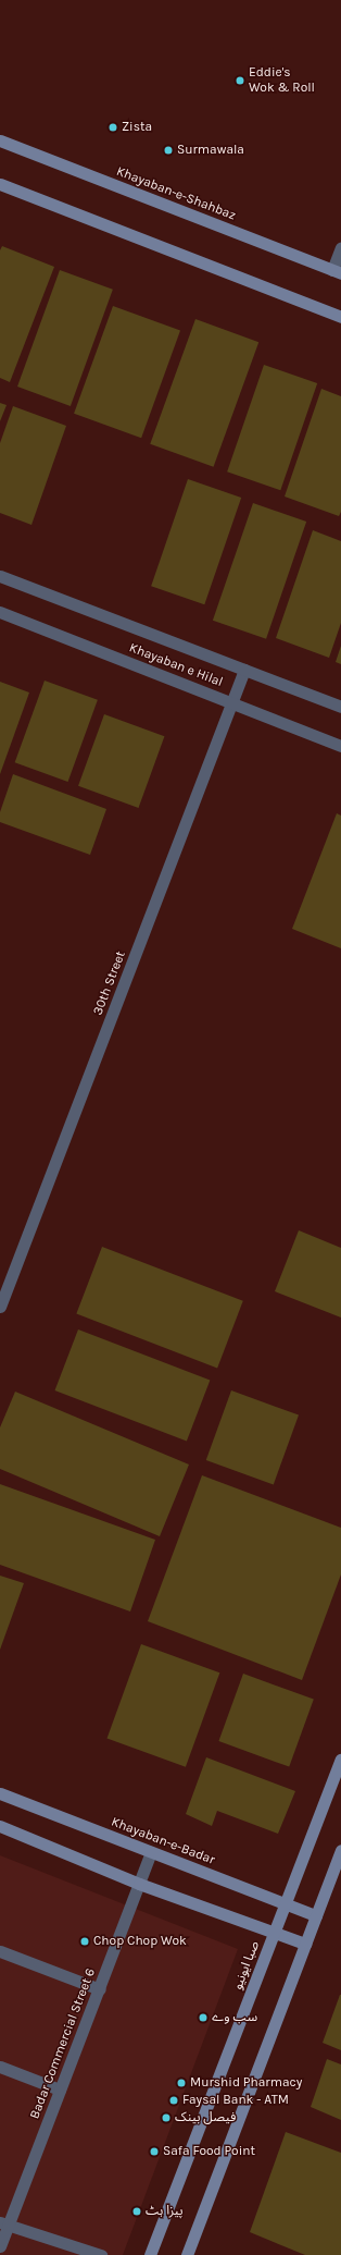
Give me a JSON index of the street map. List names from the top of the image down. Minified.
{"streets":{"main road":["Khayaban-e-Shahbaz","Khayaban-e-Badar","صبا ایونیو"],"street":["Khayaban e Hilal","30th Street","Badar Commercial Street 6"]},"crossings":[["Khayaban e Hilal","30th Street"],["Khayaban-e-Badar","صبا ایونیو"],["Khayaban-e-Badar","Badar Commercial Street 6"]],"places":["Eddie's Wok & Roll","Zista","Surmawala","Chop Chop Wok","سب وے","Murshid Pharmacy","Faysal Bank - ATM","فیصل بینک","Safa Food Point","پیزا ہٹ"]}
